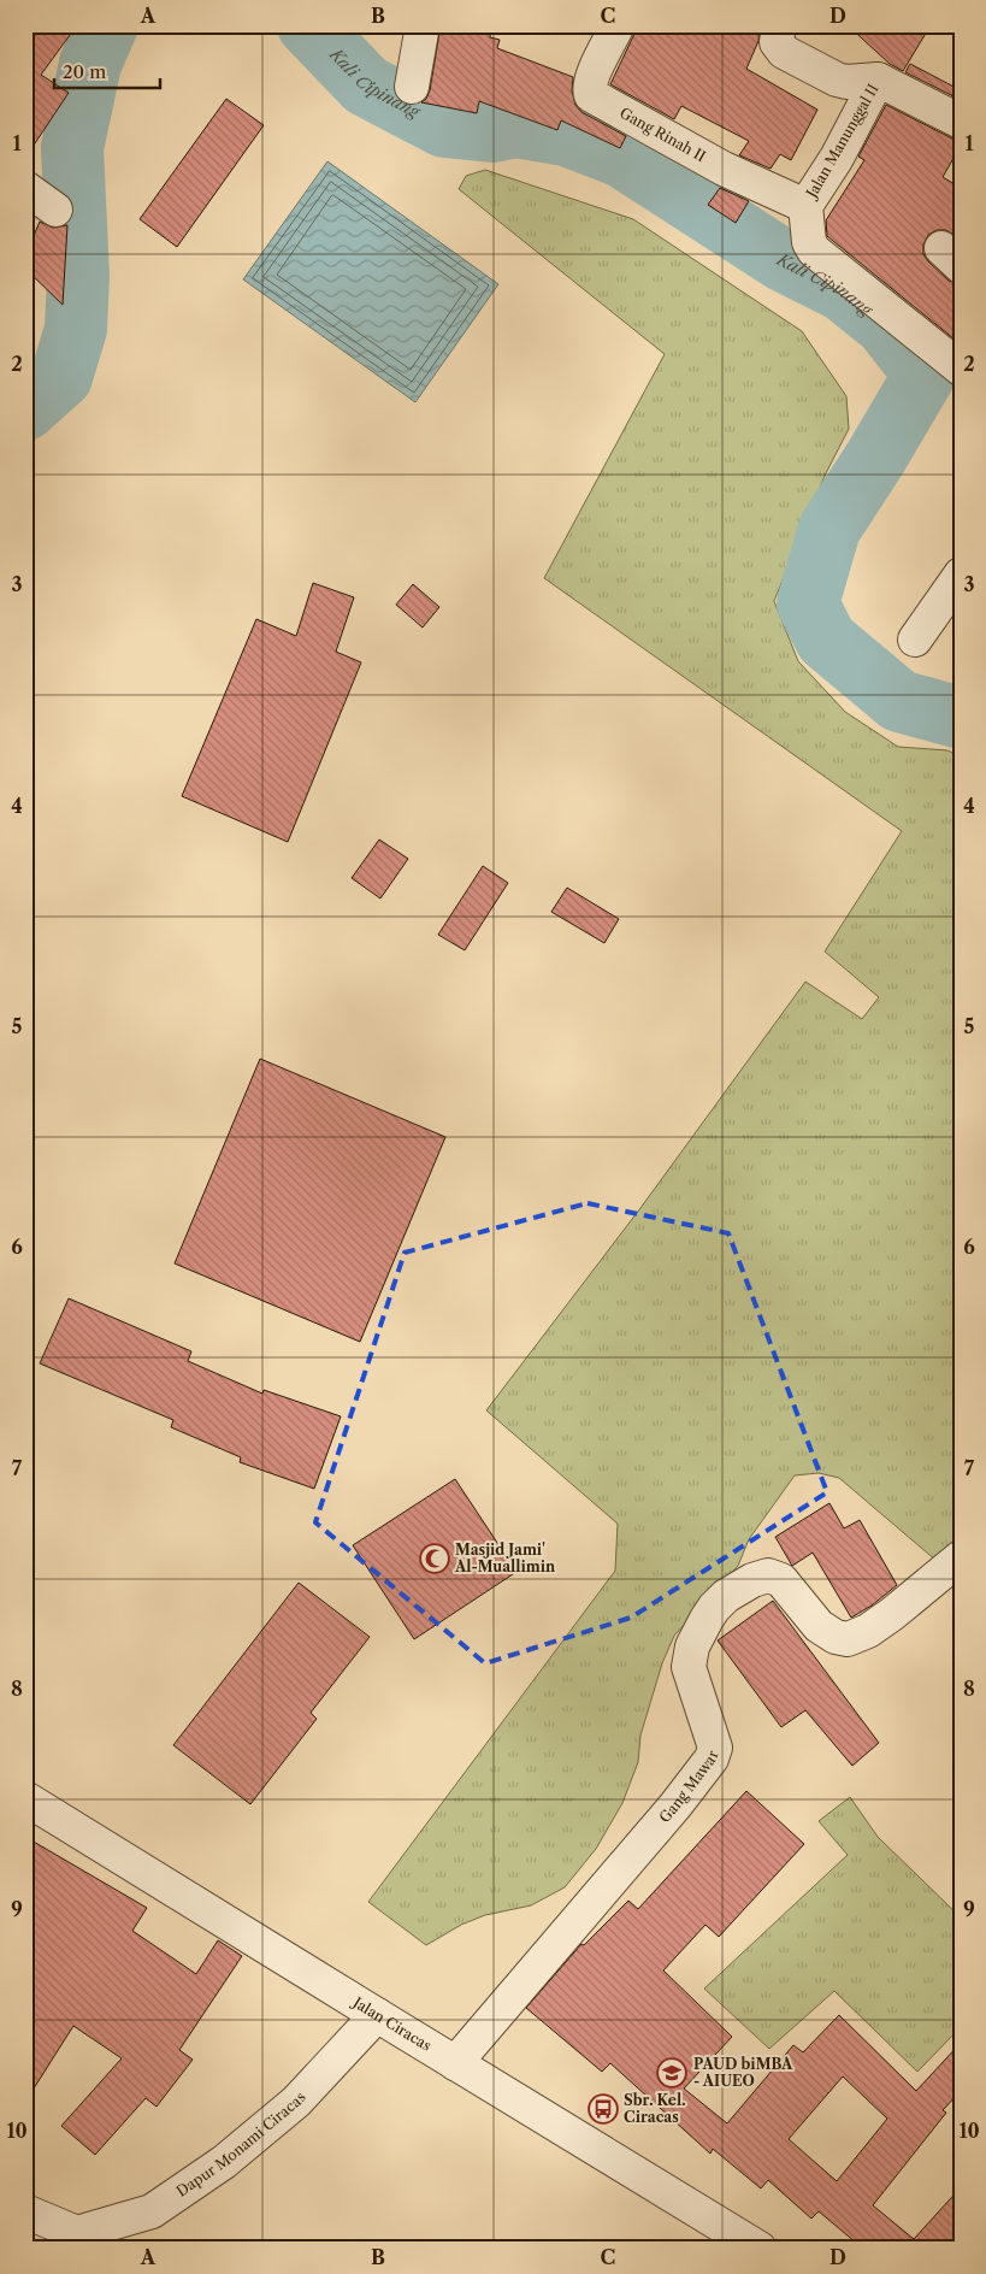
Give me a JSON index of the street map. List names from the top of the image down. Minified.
{"streets":{"street":["Gang Rinah II","Jalan Manunggal II","Gang Mawar","Jalan Ciracas","Dapur Monami Ciracas"]},"crossings":[["Gang Rinah II","Jalan Manunggal II"],["Gang Mawar","Jalan Ciracas"],["Jalan Ciracas","Dapur Monami Ciracas"]],"water":["Kali Cipinang"],"places":{"mosque":["Masjid Jami' Al-Muallimin"],"school or university":["PAUD biMBA - AIUEO"],"bus stop":["Sbr. Kel. Ciracas"]},"scale_bar":"20 m","grid":{"columns":["A","B","C","D"],"rows":["1","2","3","4","5","6","7","8","9","10"]}}
